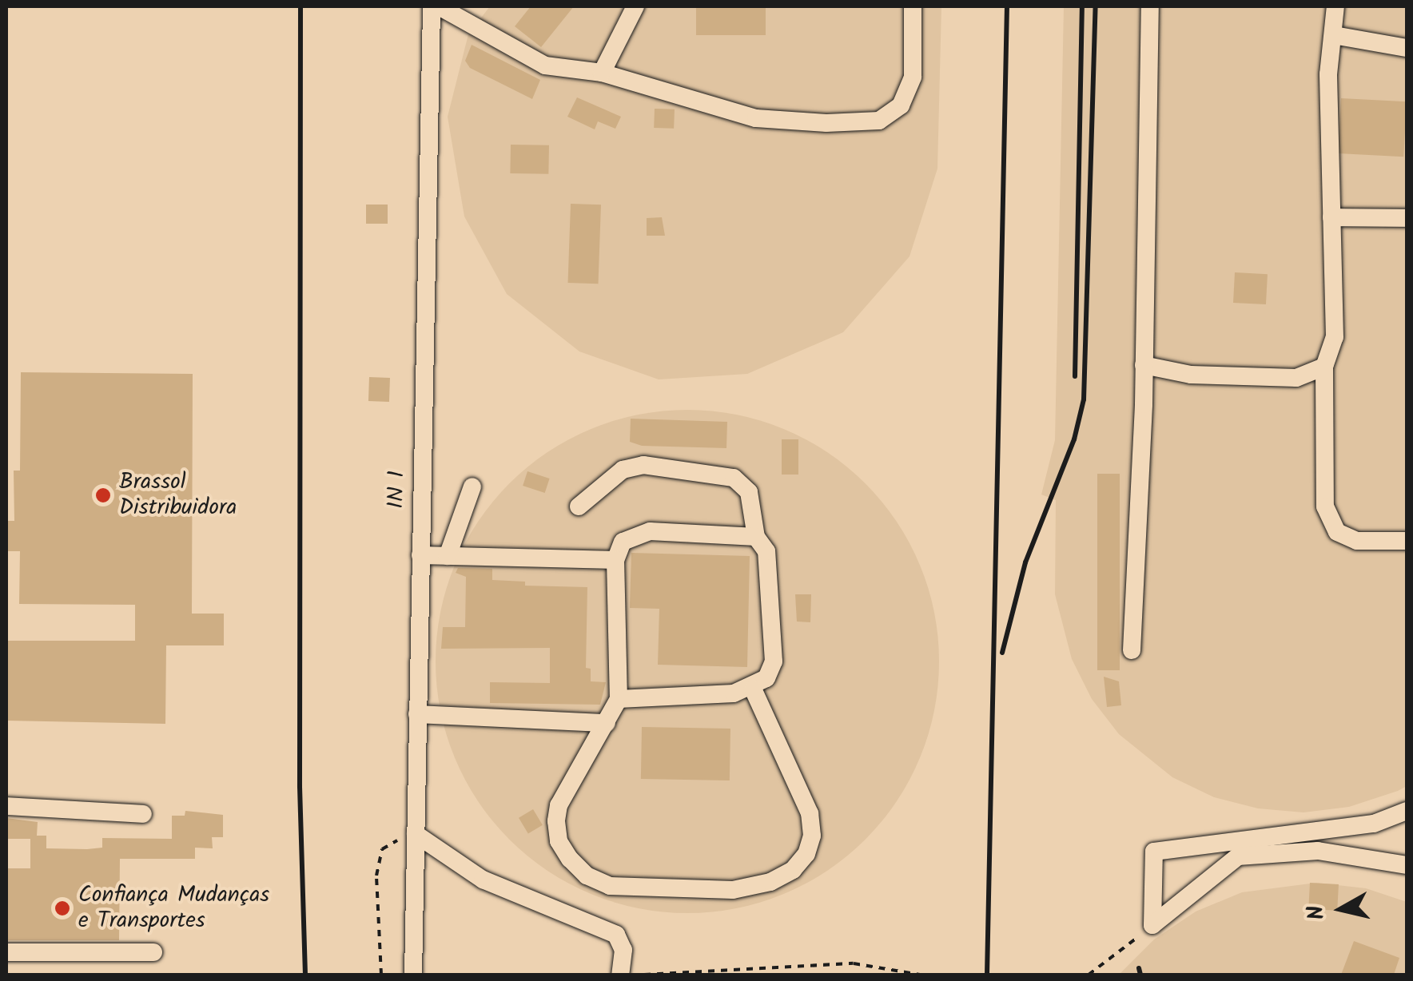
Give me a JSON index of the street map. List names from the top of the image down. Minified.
{"streets":{"street":["IN 1"]},"places":["Brassol Distribuidora","Confiança Mudanças e Transportes"],"north":"left"}
